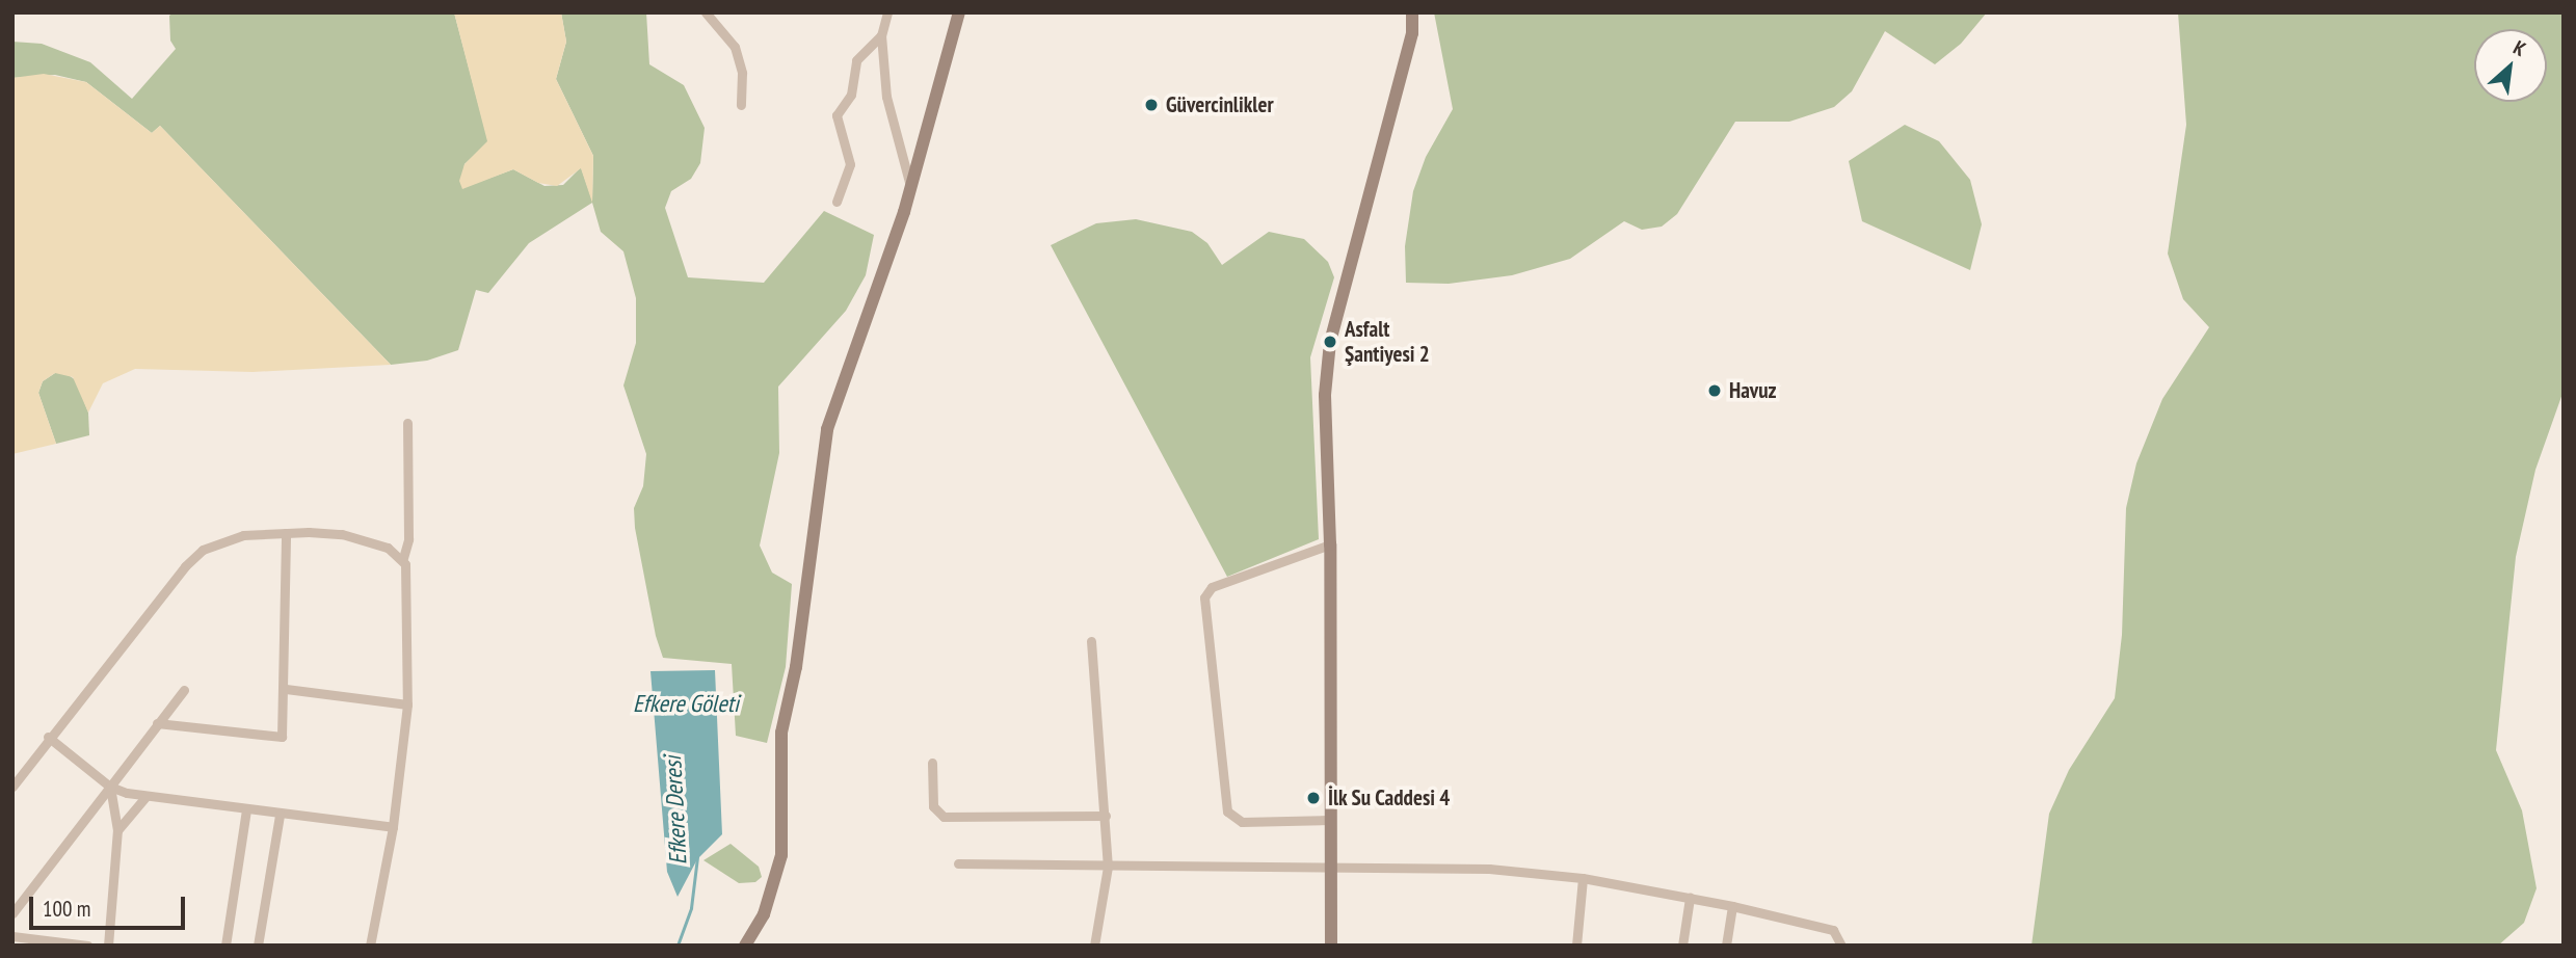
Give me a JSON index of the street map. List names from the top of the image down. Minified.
{"water":["Efkere Göleti","Efkere Deresi"],"places":["Güvercinlikler","Asfalt Şantiyesi 2","Havuz","İlk Su Caddesi 4"],"scale_bar":"100 m","north":"top right"}
